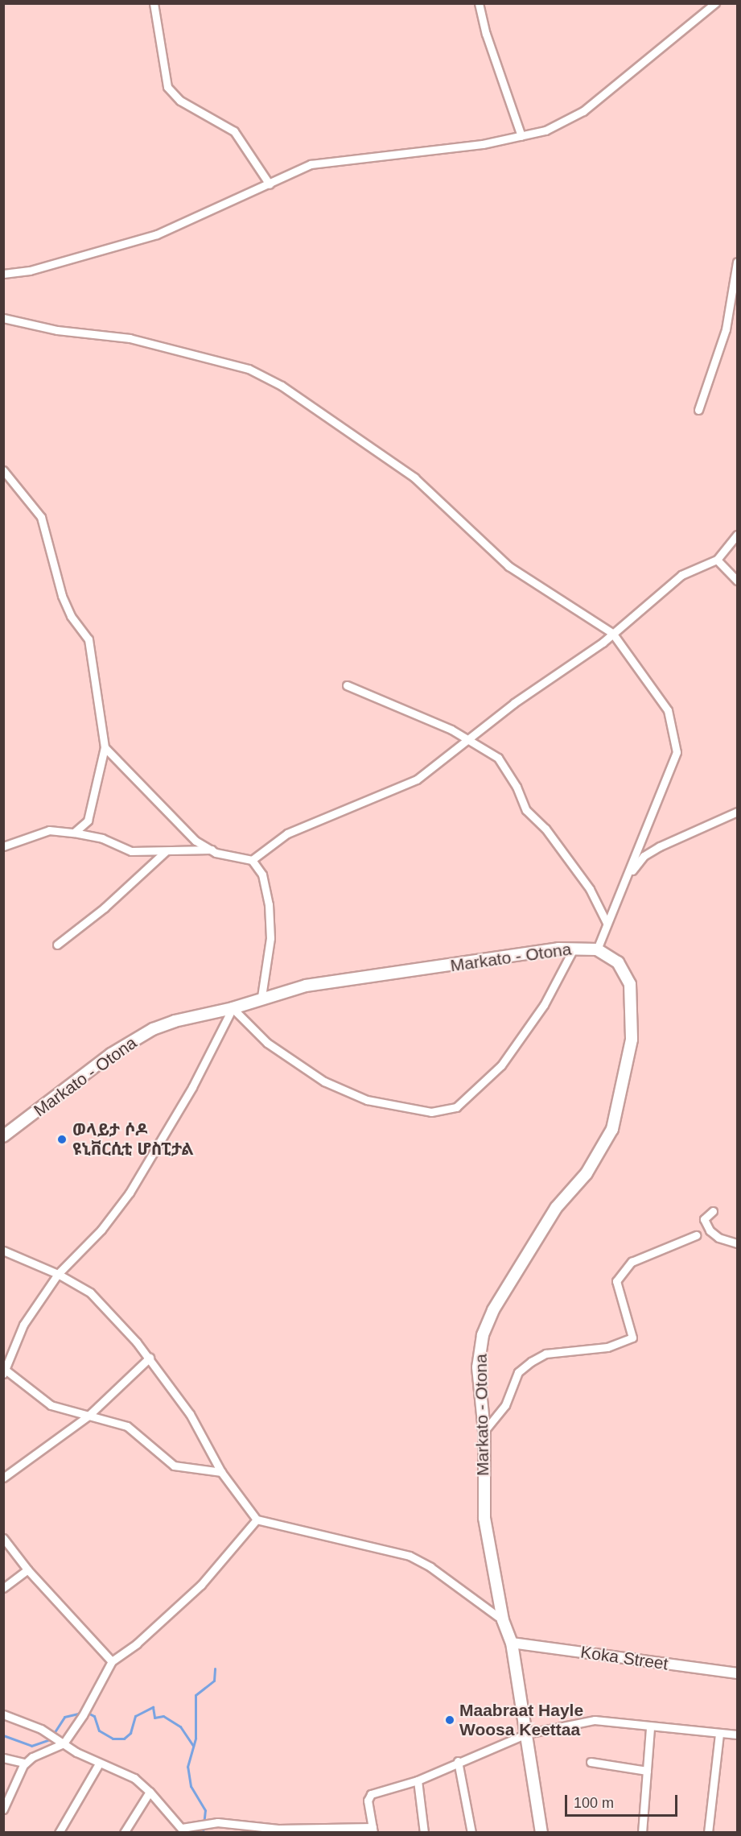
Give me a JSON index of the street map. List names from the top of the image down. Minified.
{"streets":{"main road":["Markato - Otona","Koka Street"]},"crossings":[["Markato - Otona","Koka Street"]],"places":["ወላይታ ሶዶ ዩኒቨርሲቲ ሆስፒታል","Maabraat Hayle Woosa Keettaa"],"scale_bar":"100 m"}
